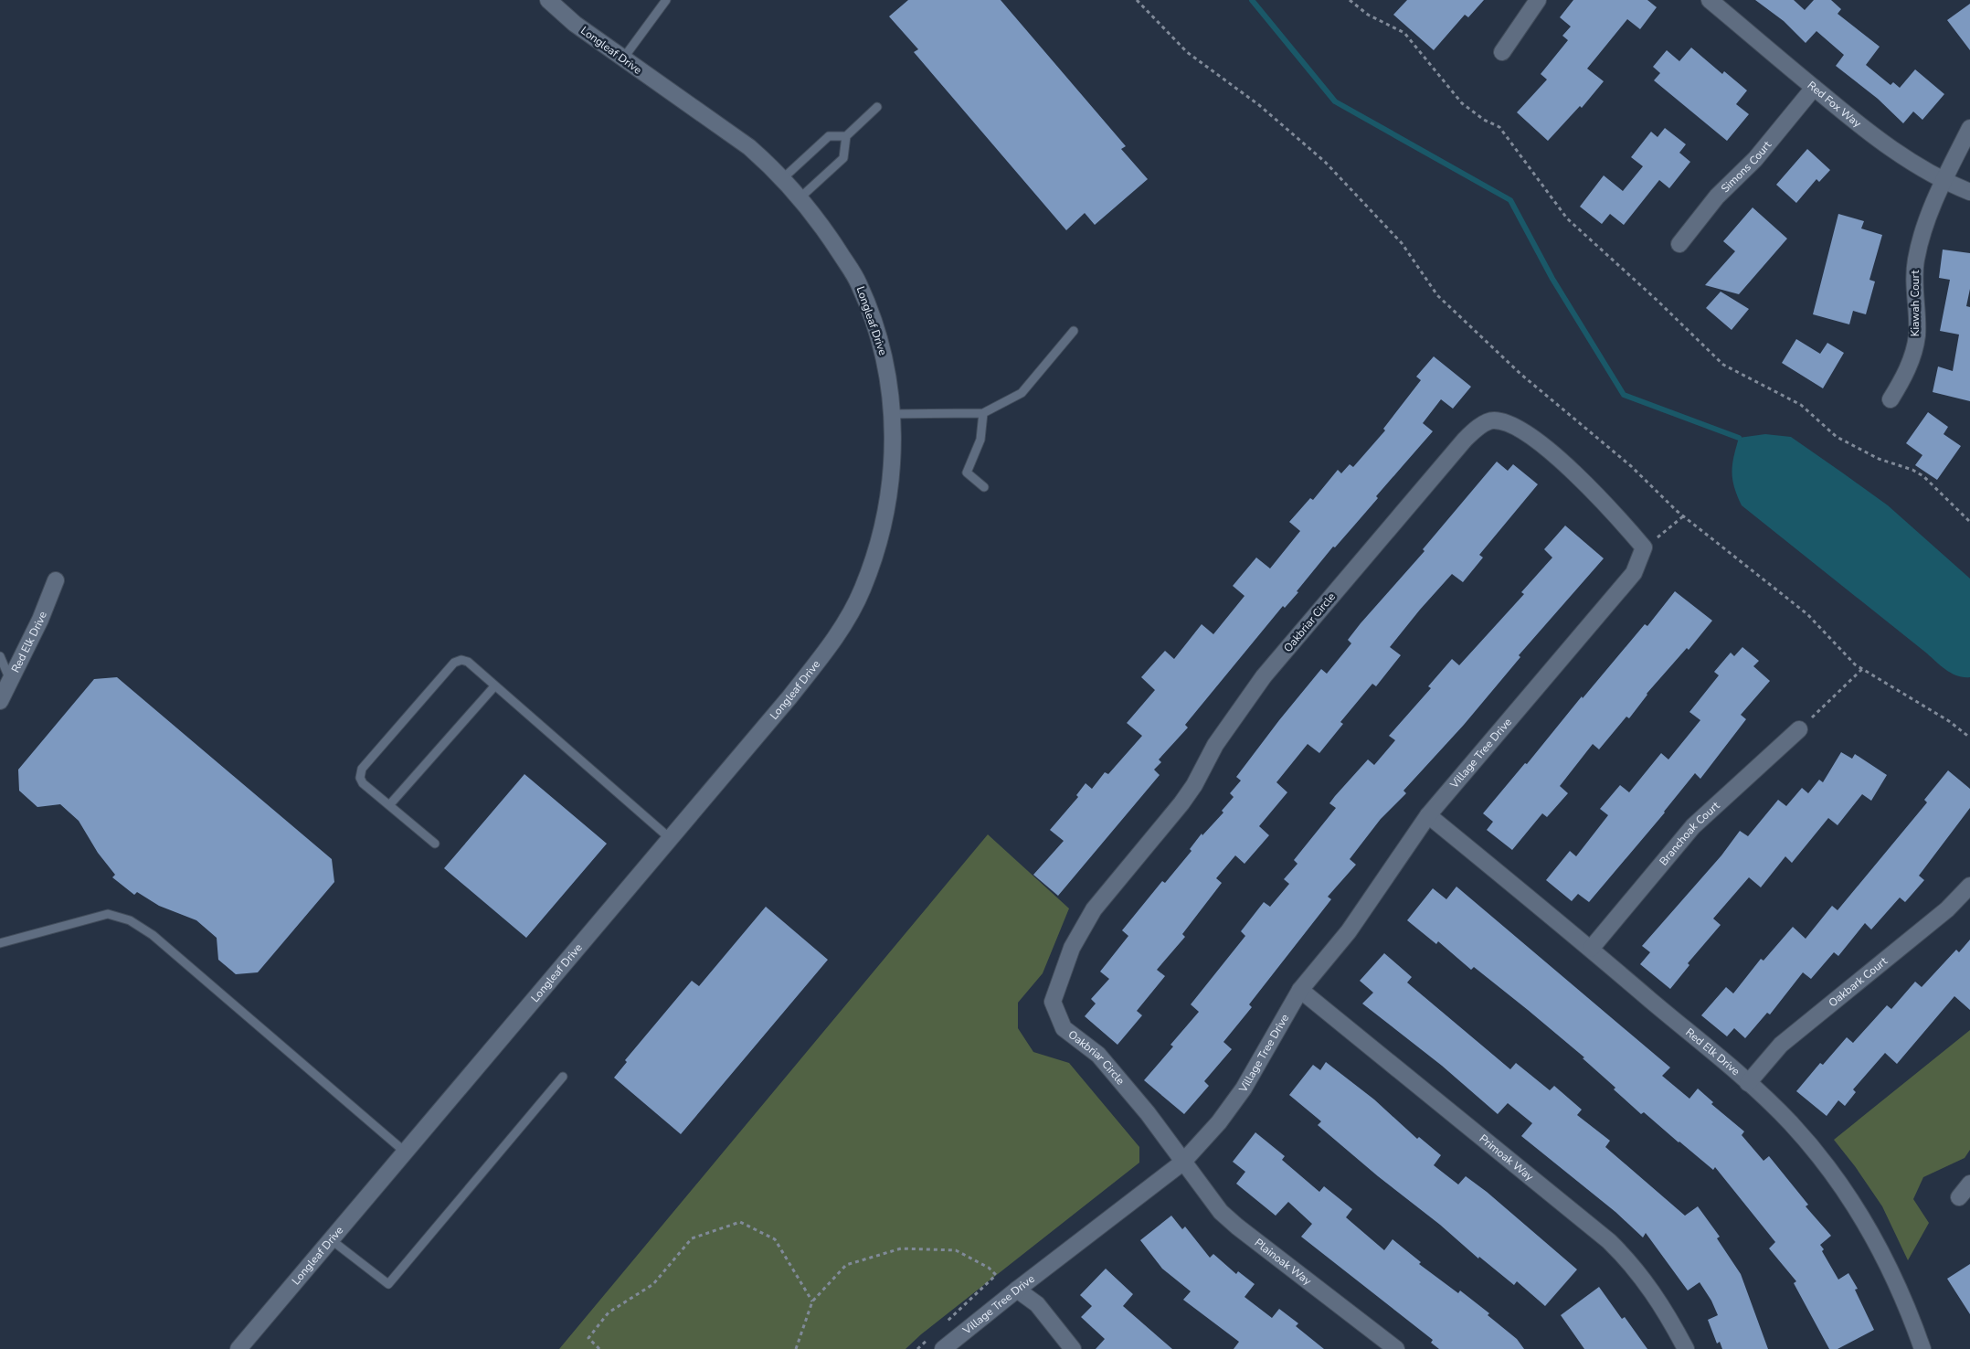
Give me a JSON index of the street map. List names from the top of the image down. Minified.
{"streets":{"street":["Longleaf Drive","Red Fox Way","Simons Court","Kiawah Court","Oakbriar Circle","Red Elk Drive","Village Tree Drive","Branchoak Court","Oakbark Court","Primoak Way","Plainoak Way"]},"crossings":[["Red Fox Way","Simons Court"],["Red Fox Way","Kiawah Court"],["Oakbriar Circle","Village Tree Drive"],["Oakbriar Circle","Plainoak Way"],["Red Elk Drive","Village Tree Drive"],["Red Elk Drive","Branchoak Court"],["Red Elk Drive","Oakbark Court"],["Village Tree Drive","Primoak Way"],["Village Tree Drive","Plainoak Way"]]}
